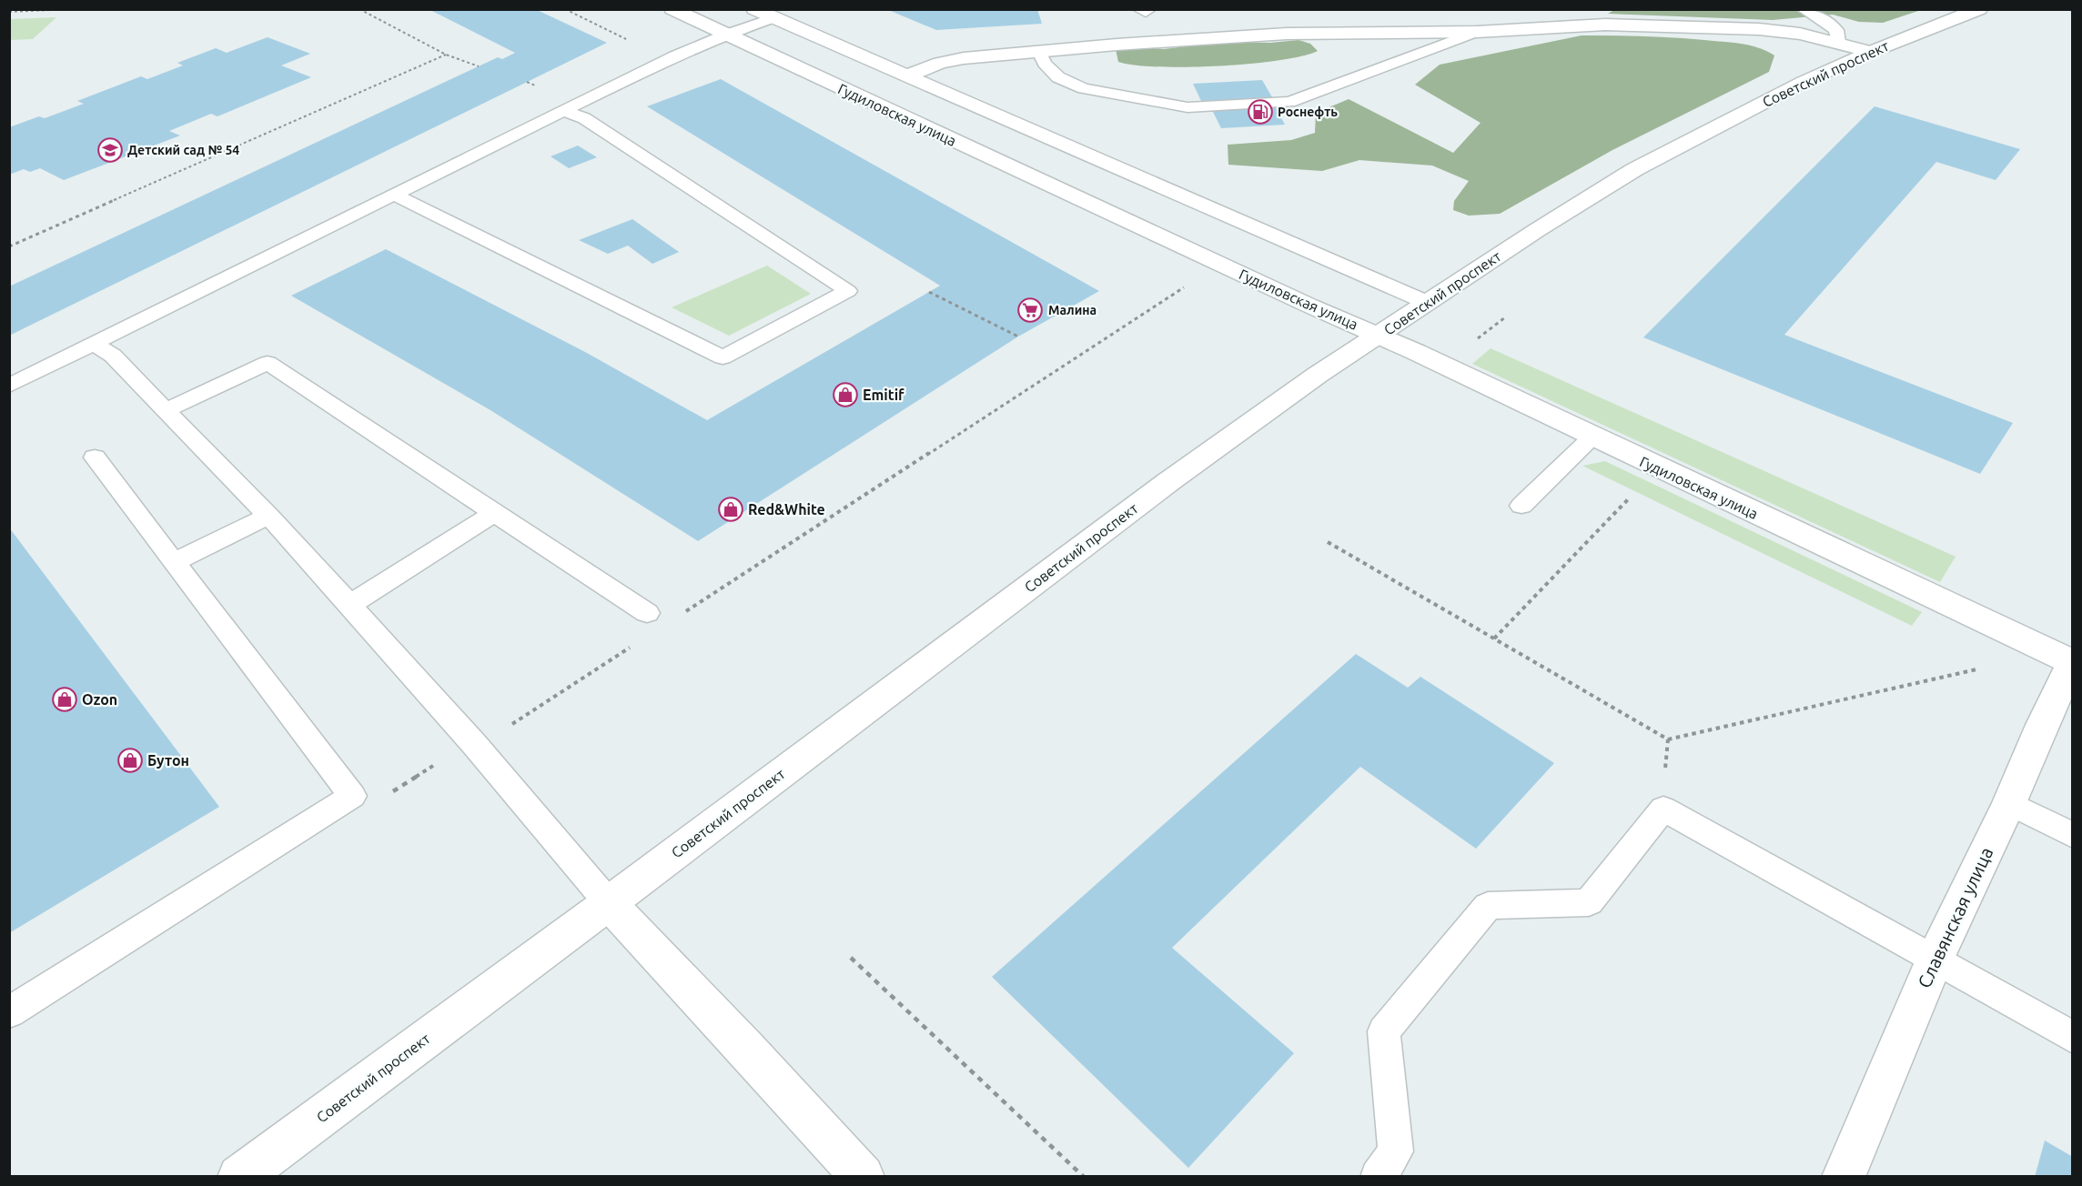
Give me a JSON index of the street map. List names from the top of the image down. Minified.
{"streets":{"street":["Советский проспект","Гудиловская улица","Славянская улица"]},"crossings":[["Советский проспект","Гудиловская улица"],["Гудиловская улица","Славянская улица"]],"places":{"fuel station":["Роснефть"],"school or university":["Детский сад № 54"],"supermarket":["Малина"],"shop":["Emitif","Red&White","Ozon","Бутон"]}}
